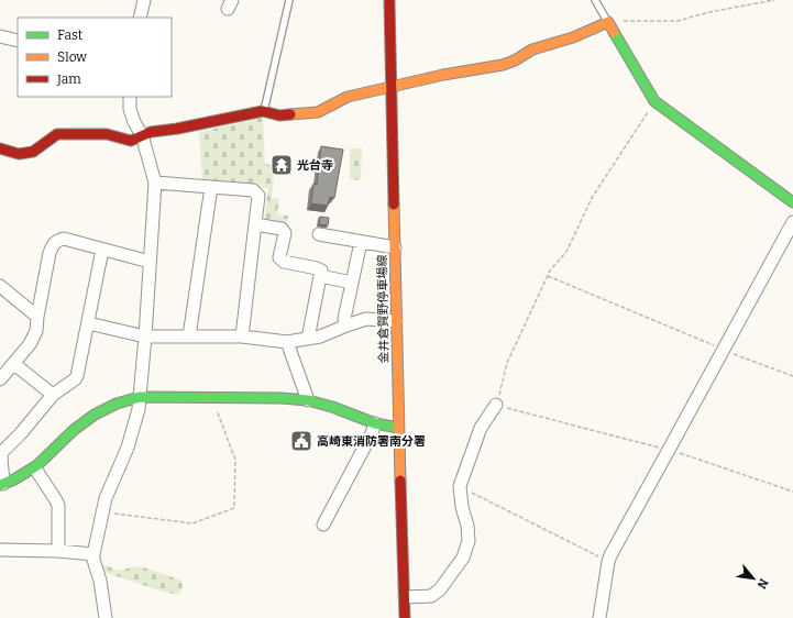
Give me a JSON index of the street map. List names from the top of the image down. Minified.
{"streets":{"street":["金井倉賀野停車場線"]},"places":{"temple":["光台寺"],"public building":["高崎東消防署南分署"]},"legend":["Fast","Slow","Jam"],"north":"bottom right"}
